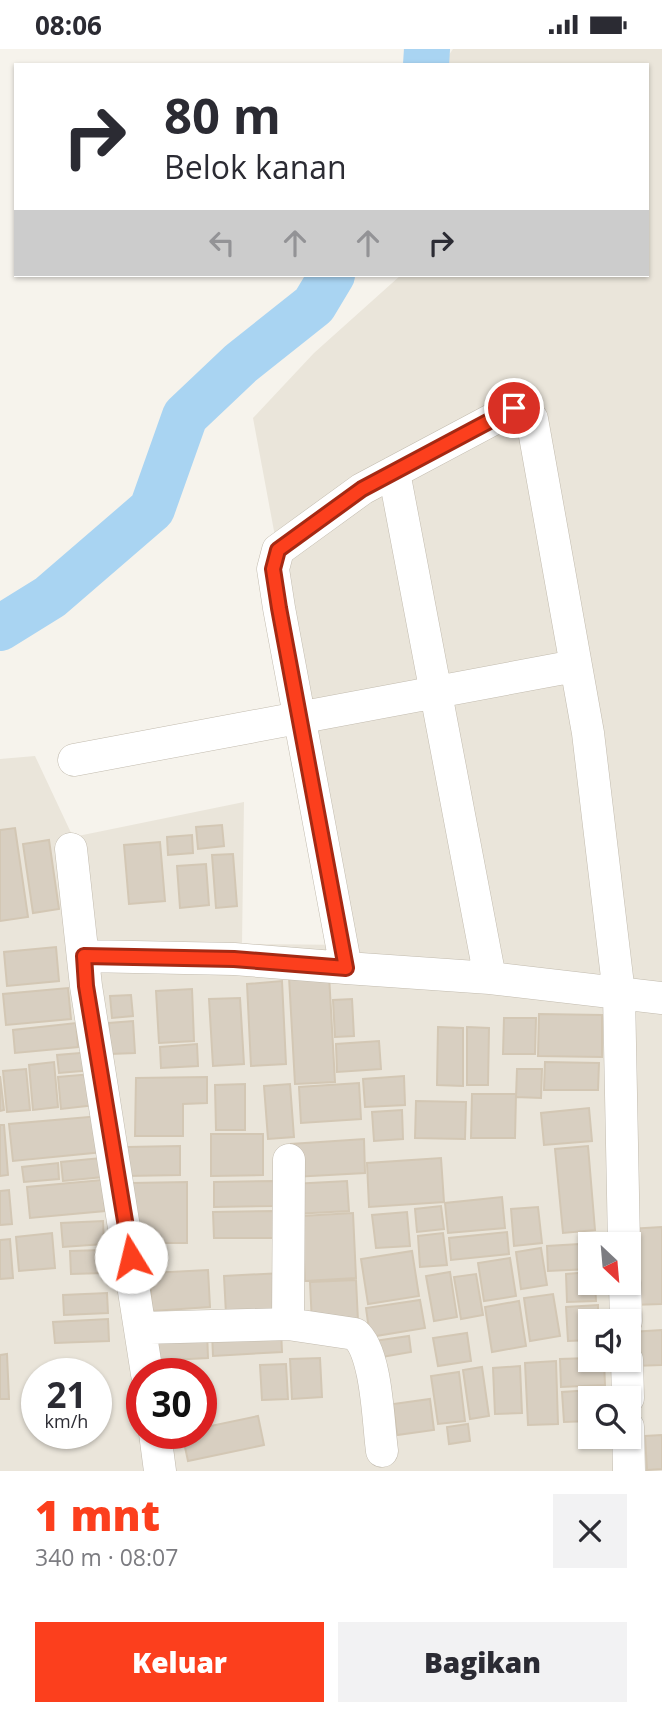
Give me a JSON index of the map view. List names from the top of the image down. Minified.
{"north":"bottom right","page":{"status":"08:06","turn":["80 m","Belok kanan"],"speed":"21 km/h","limit":"30","heading":["1 mnt","340 m · 08:07"],"buttons":["Keluar","Bagikan"]}}
